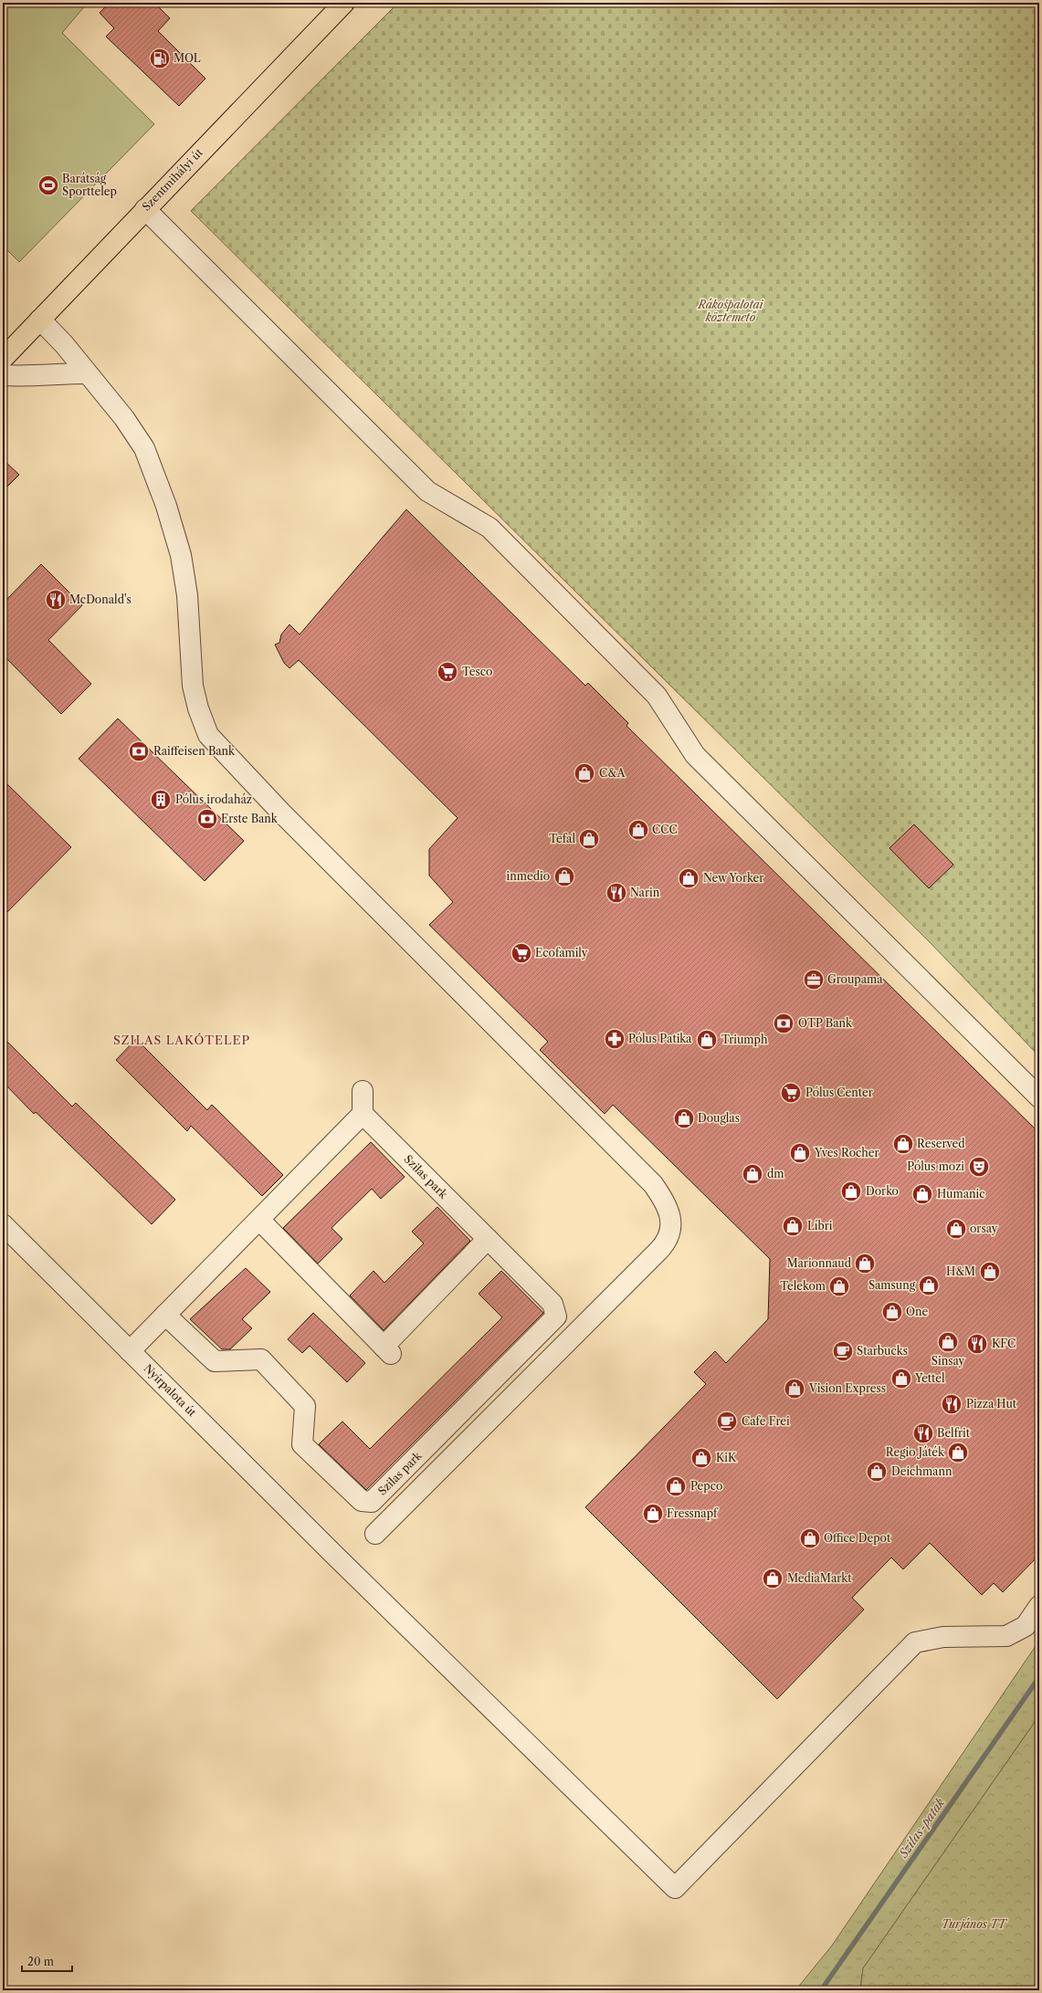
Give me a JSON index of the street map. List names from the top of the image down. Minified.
{"streets":{"main road":["Szentmihályi út"],"street":["Szilas park","Nyírpalota út"]},"districts":["SZILAS LAKÓTELEP"],"water":["Szilas-patak"],"parks":["Rákospalotai köztemető","Turjános TT"],"places":{"fuel station":["MOL"],"sports":["Barátság Sporttelep"],"restaurant":["McDonald's","Narin","KFC","Pizza Hut","Belfrit"],"supermarket":["Tesco","Ecofamily","Pólus Center"],"bank":["Raiffeisen Bank","Erste Bank","OTP Bank"],"shop":["C&A","CCC","Tefal","inmedio","New Yorker","Triumph","Douglas","Reserved","Yves Rocher","dm","Dorko","Humanic","Líbri","orsay","Marionnaud","H&M","Samsung","Telekom","One","Sinsay","Yettel","Vision Express","Regio Játék","KiK","Deichmann","Pepco","Fressnapf","Office Depot","MediaMarkt"],"building":["Pólus irodaház"],"office":["Groupama"],"pharmacy":["Pólus Patika"],"theatre":["Pólus mozi"],"cafe":["Starbucks","Cafe Frei"]},"scale_bar":"20 m"}
